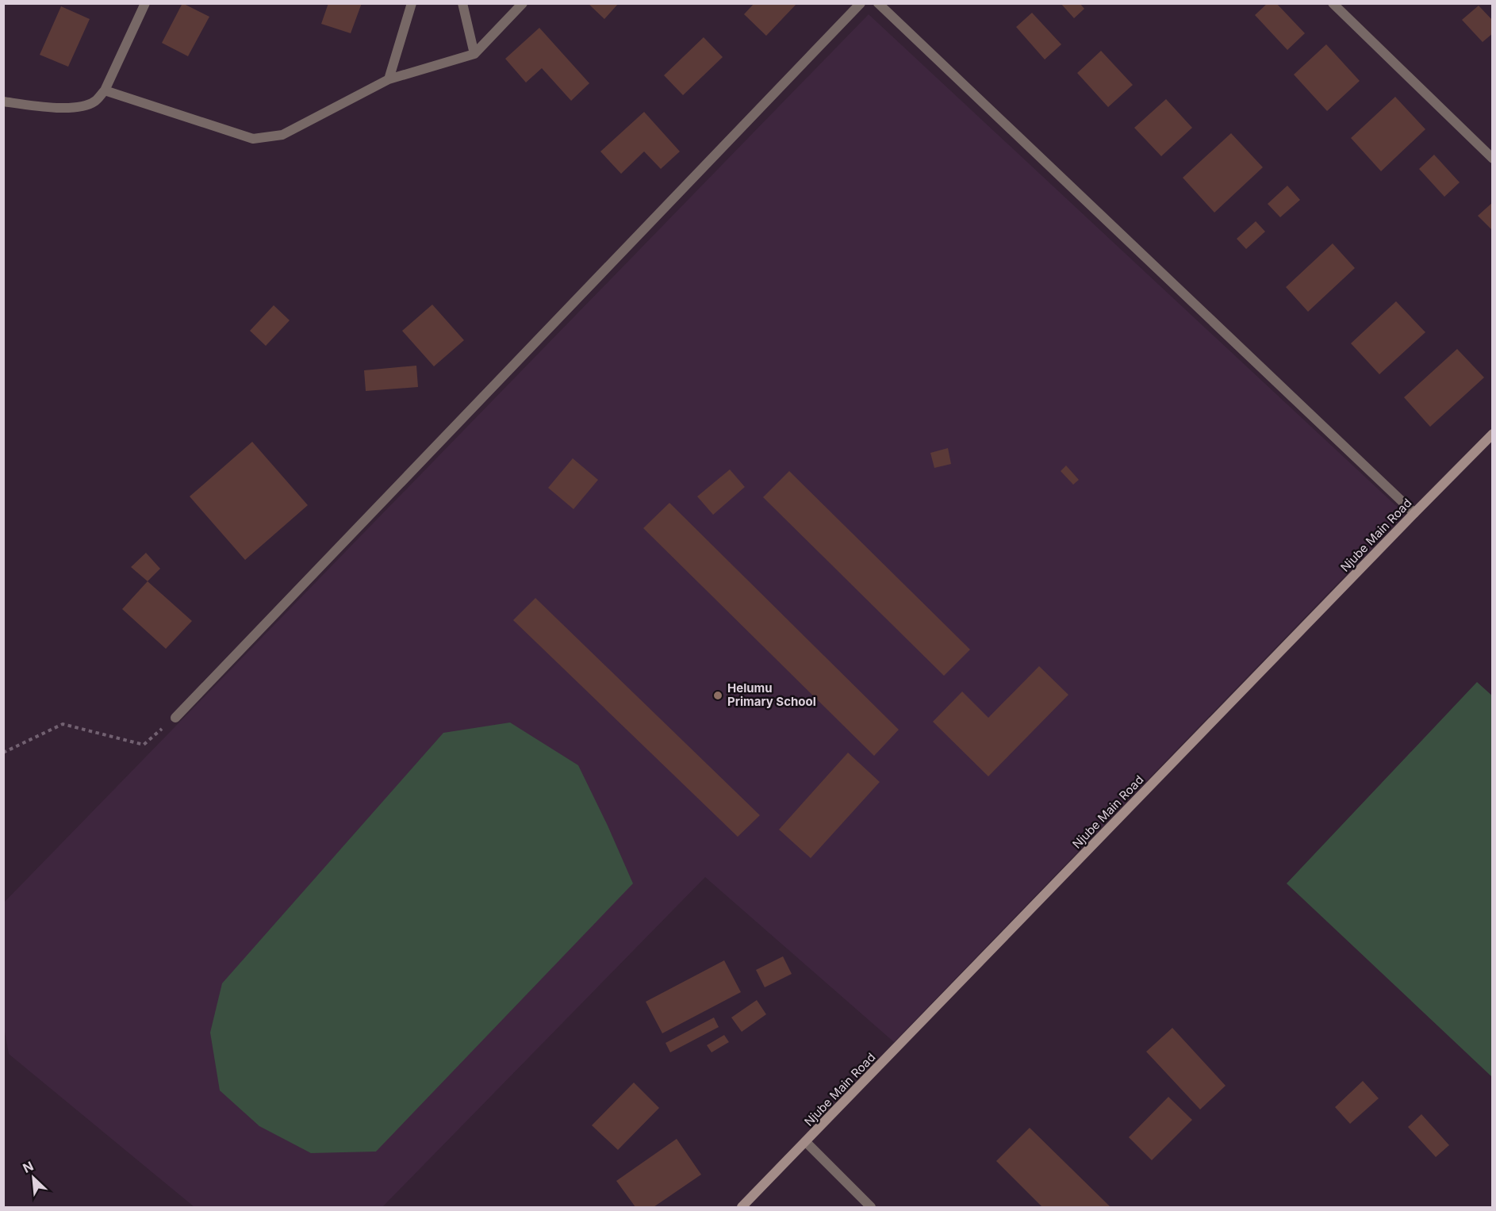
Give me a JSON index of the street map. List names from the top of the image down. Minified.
{"streets":{"street":["Njube Main Road"]},"places":["Helumu Primary School"],"north":"top left"}
